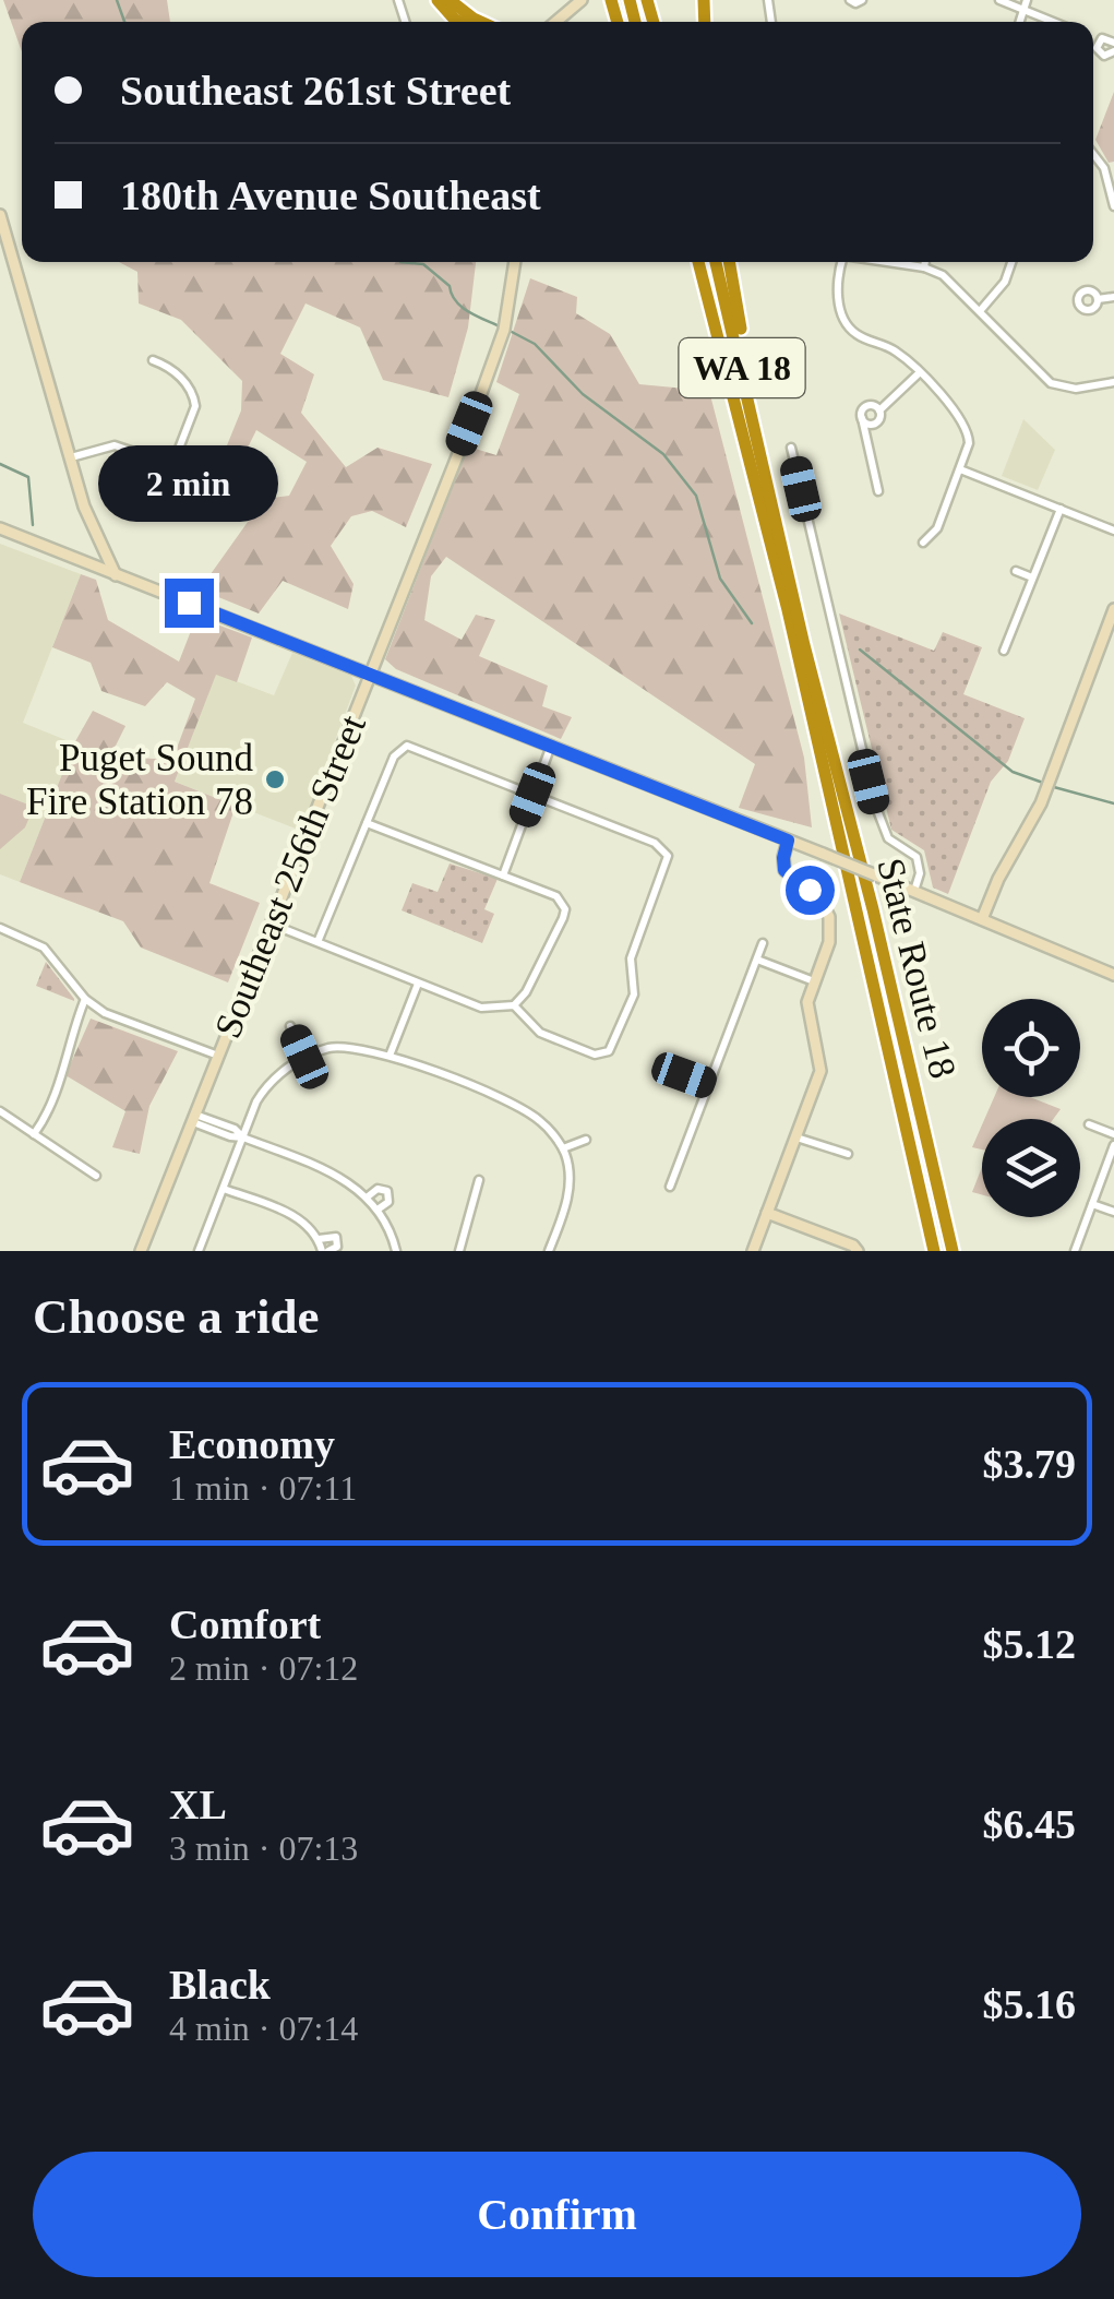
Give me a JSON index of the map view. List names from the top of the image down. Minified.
{"streets":{"highway":["WA 18","State Route 18"],"street":["Southeast 256th Street"]},"places":["Puget Sound Fire Station 78"],"page":{"banner":["Southeast 261st Street","180th Avenue Southeast"],"bubble":"2 min","heading":"Choose a ride","list":[{"name":"Economy","note":"1 min · 07:11","value":"$3.79"},{"name":"Comfort","note":"2 min · 07:12","value":"$5.12"},{"name":"XL","note":"3 min · 07:13","value":"$6.45"},{"name":"Black","note":"4 min · 07:14","value":"$5.16"}],"buttons":"Confirm"}}
